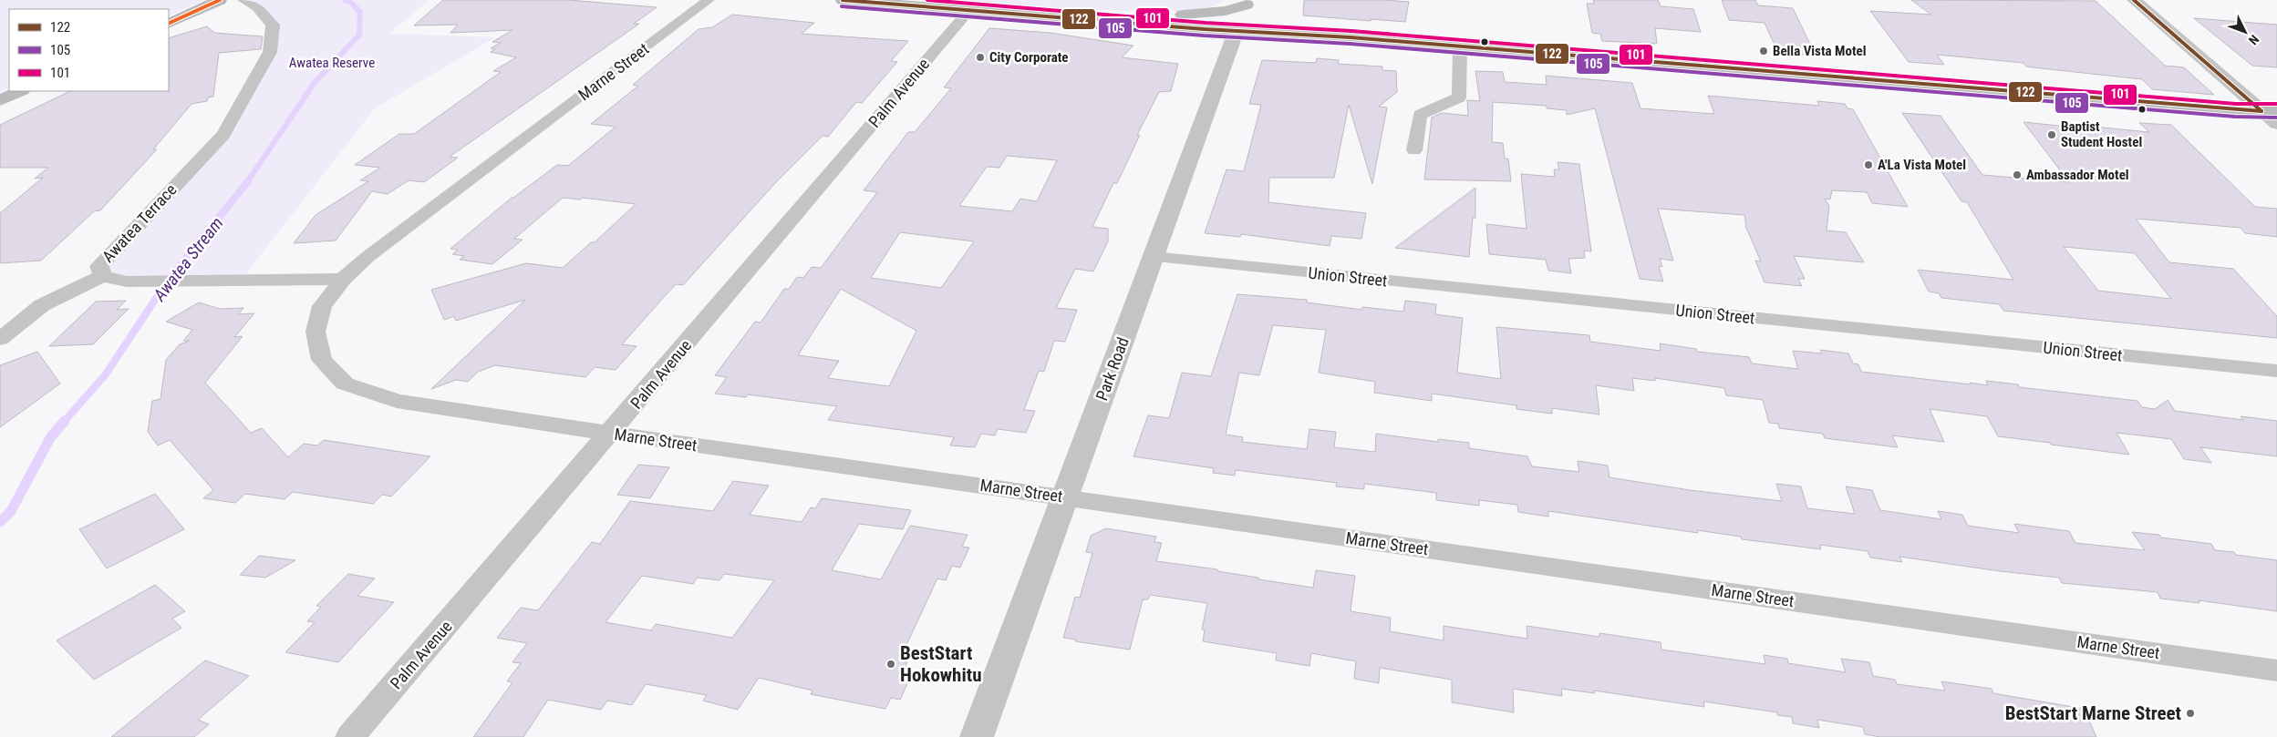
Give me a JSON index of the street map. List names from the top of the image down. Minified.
{"streets":{"main road":["Park Road"],"street":["Marne Street","Palm Avenue","Awatea Terrace","Union Street"]},"crossings":[["Marne Street","Palm Avenue"],["Marne Street","Awatea Terrace"],["Marne Street","Park Road"],["Union Street","Park Road"]],"water":["Awatea Stream"],"parks":["Awatea Reserve"],"places":["Bella Vista Motel","City Corporate","Baptist Student Hostel","A'La Vista Motel","Ambassador Motel","BestStart Hokowhitu","BestStart Marne Street"],"lines":["transit line 122","transit line 101","transit line 105"],"legend":["122","105","101"],"north":"bottom right"}
